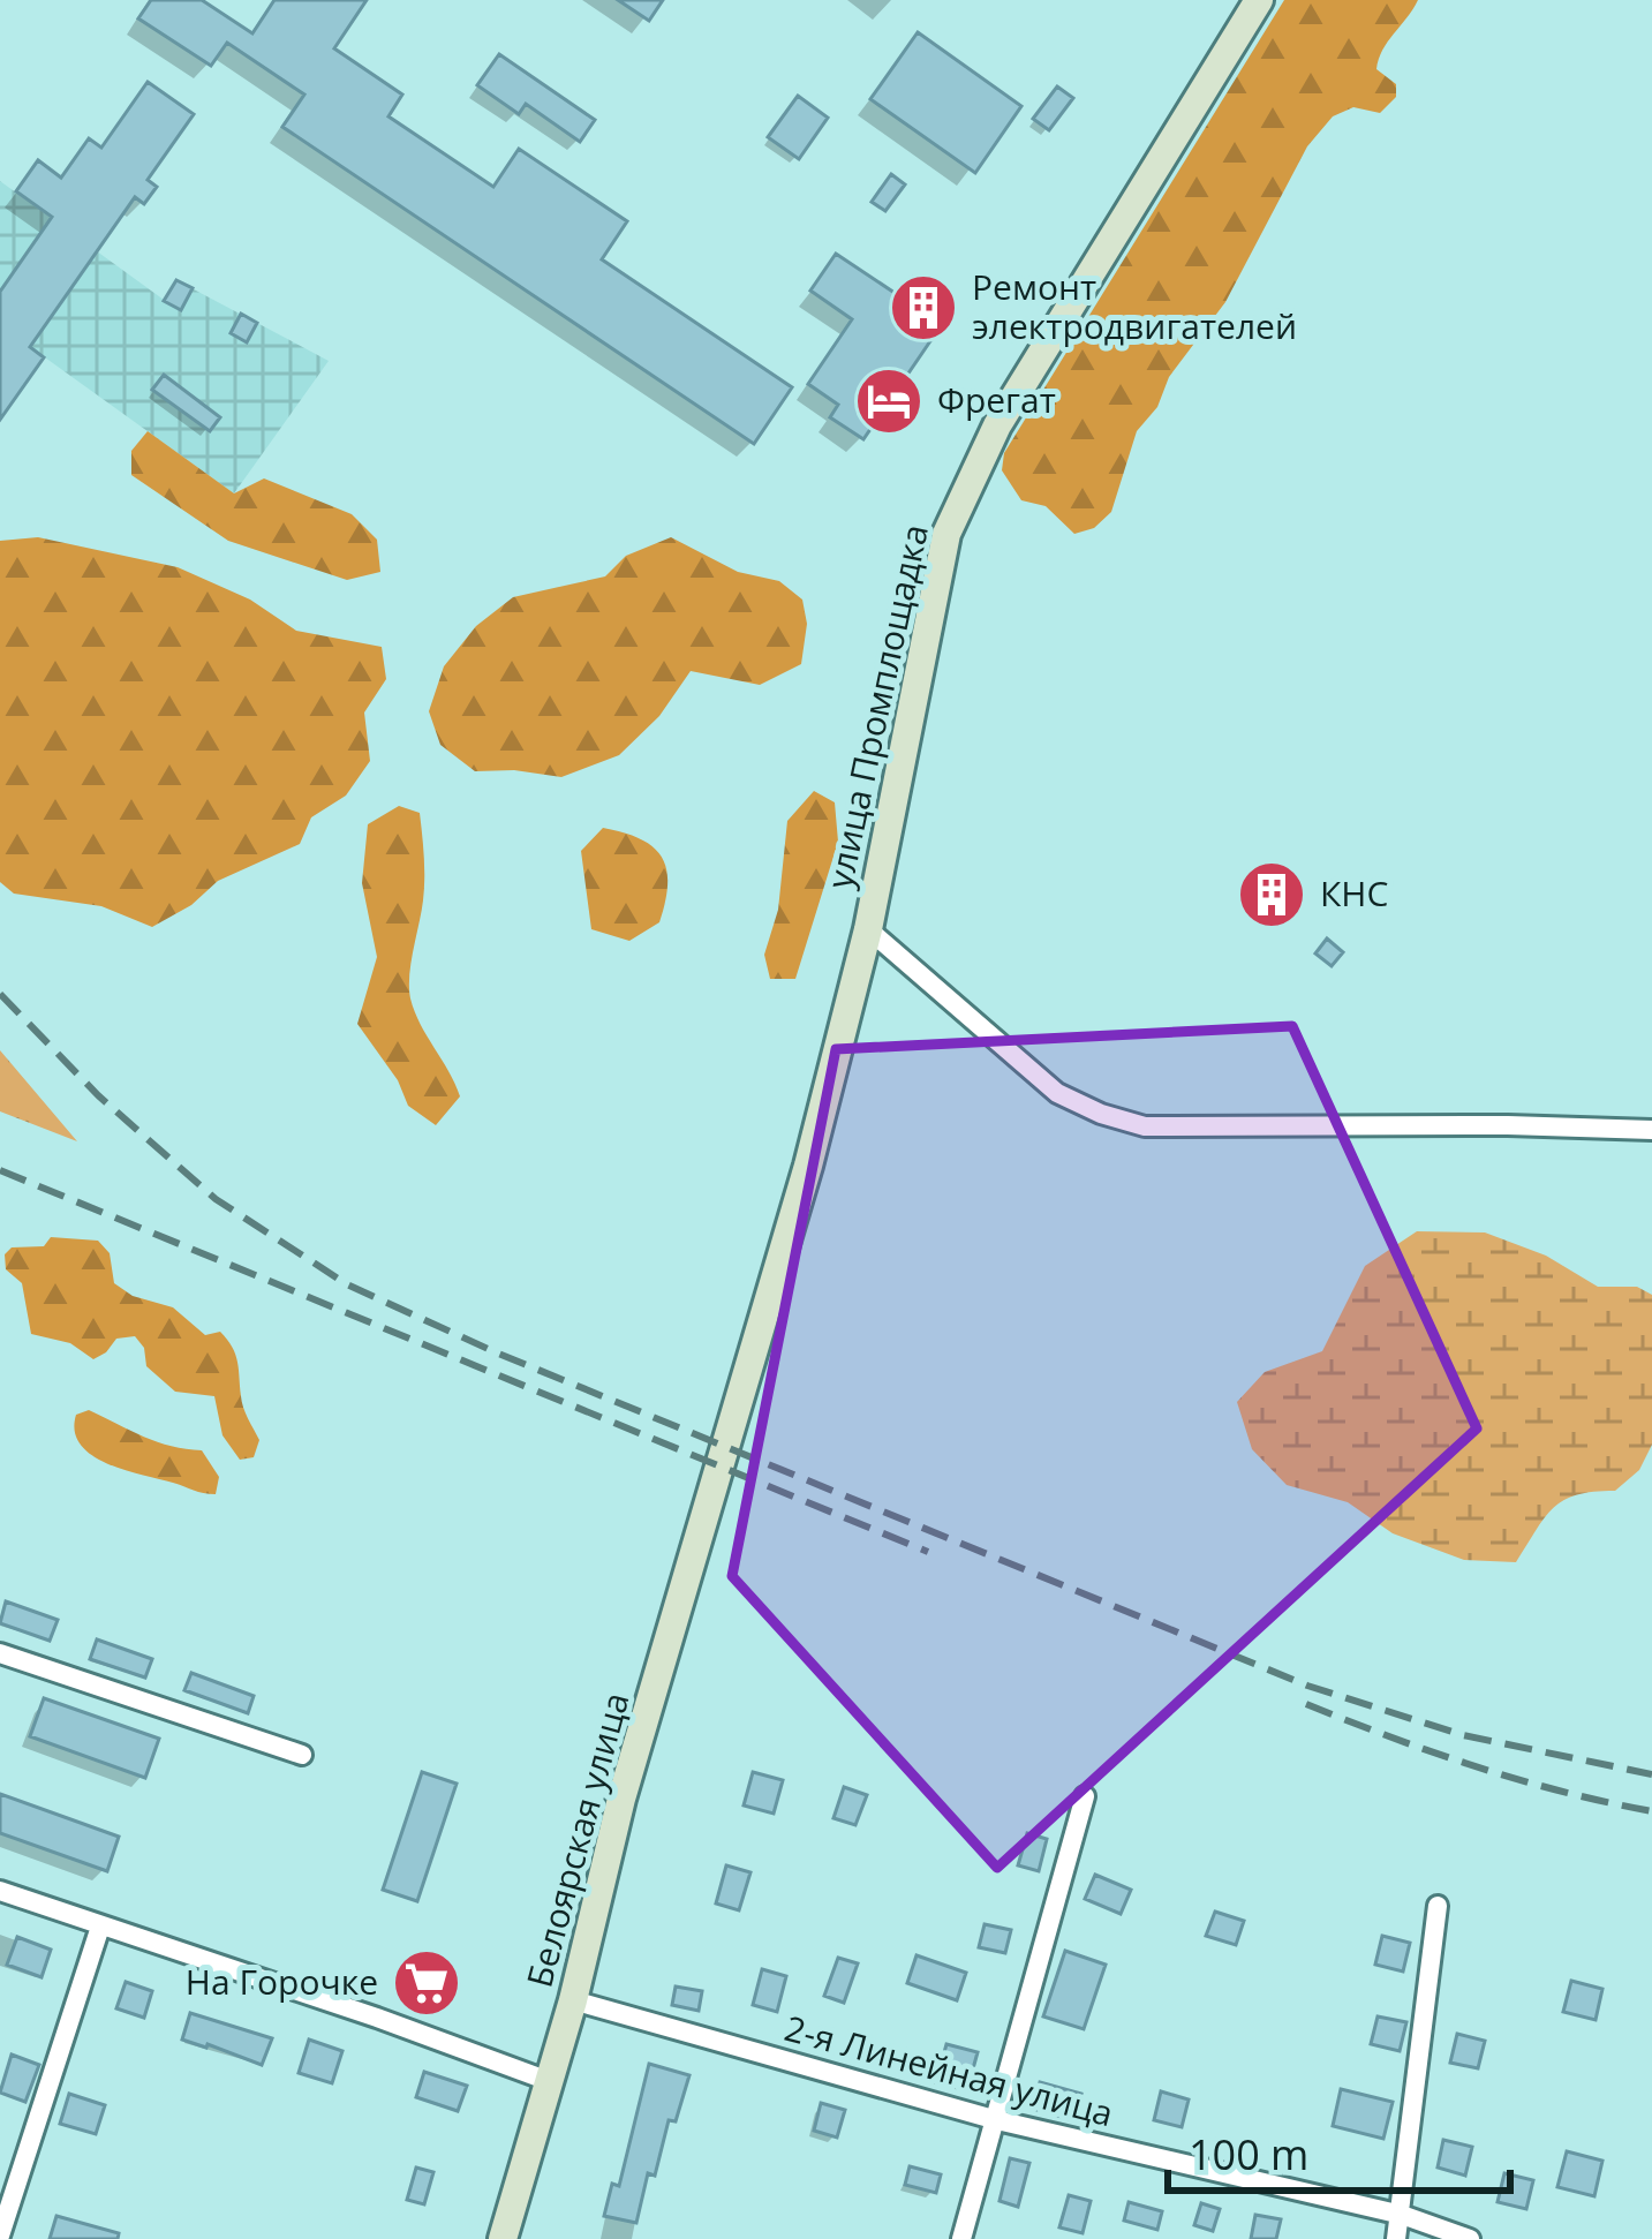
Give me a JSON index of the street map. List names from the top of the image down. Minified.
{"streets":{"street":["улица Промплощадка","Белоярская улица","2-я Линейная улица"]},"crossings":[["улица Промплощадка","Белоярская улица"],["Белоярская улица","2-я Линейная улица"]],"places":{"building":["Ремонт электродвигателей","КНС"],"hotel":["Фрегат"],"supermarket":["На Горочке"]},"scale_bar":"100 m"}
